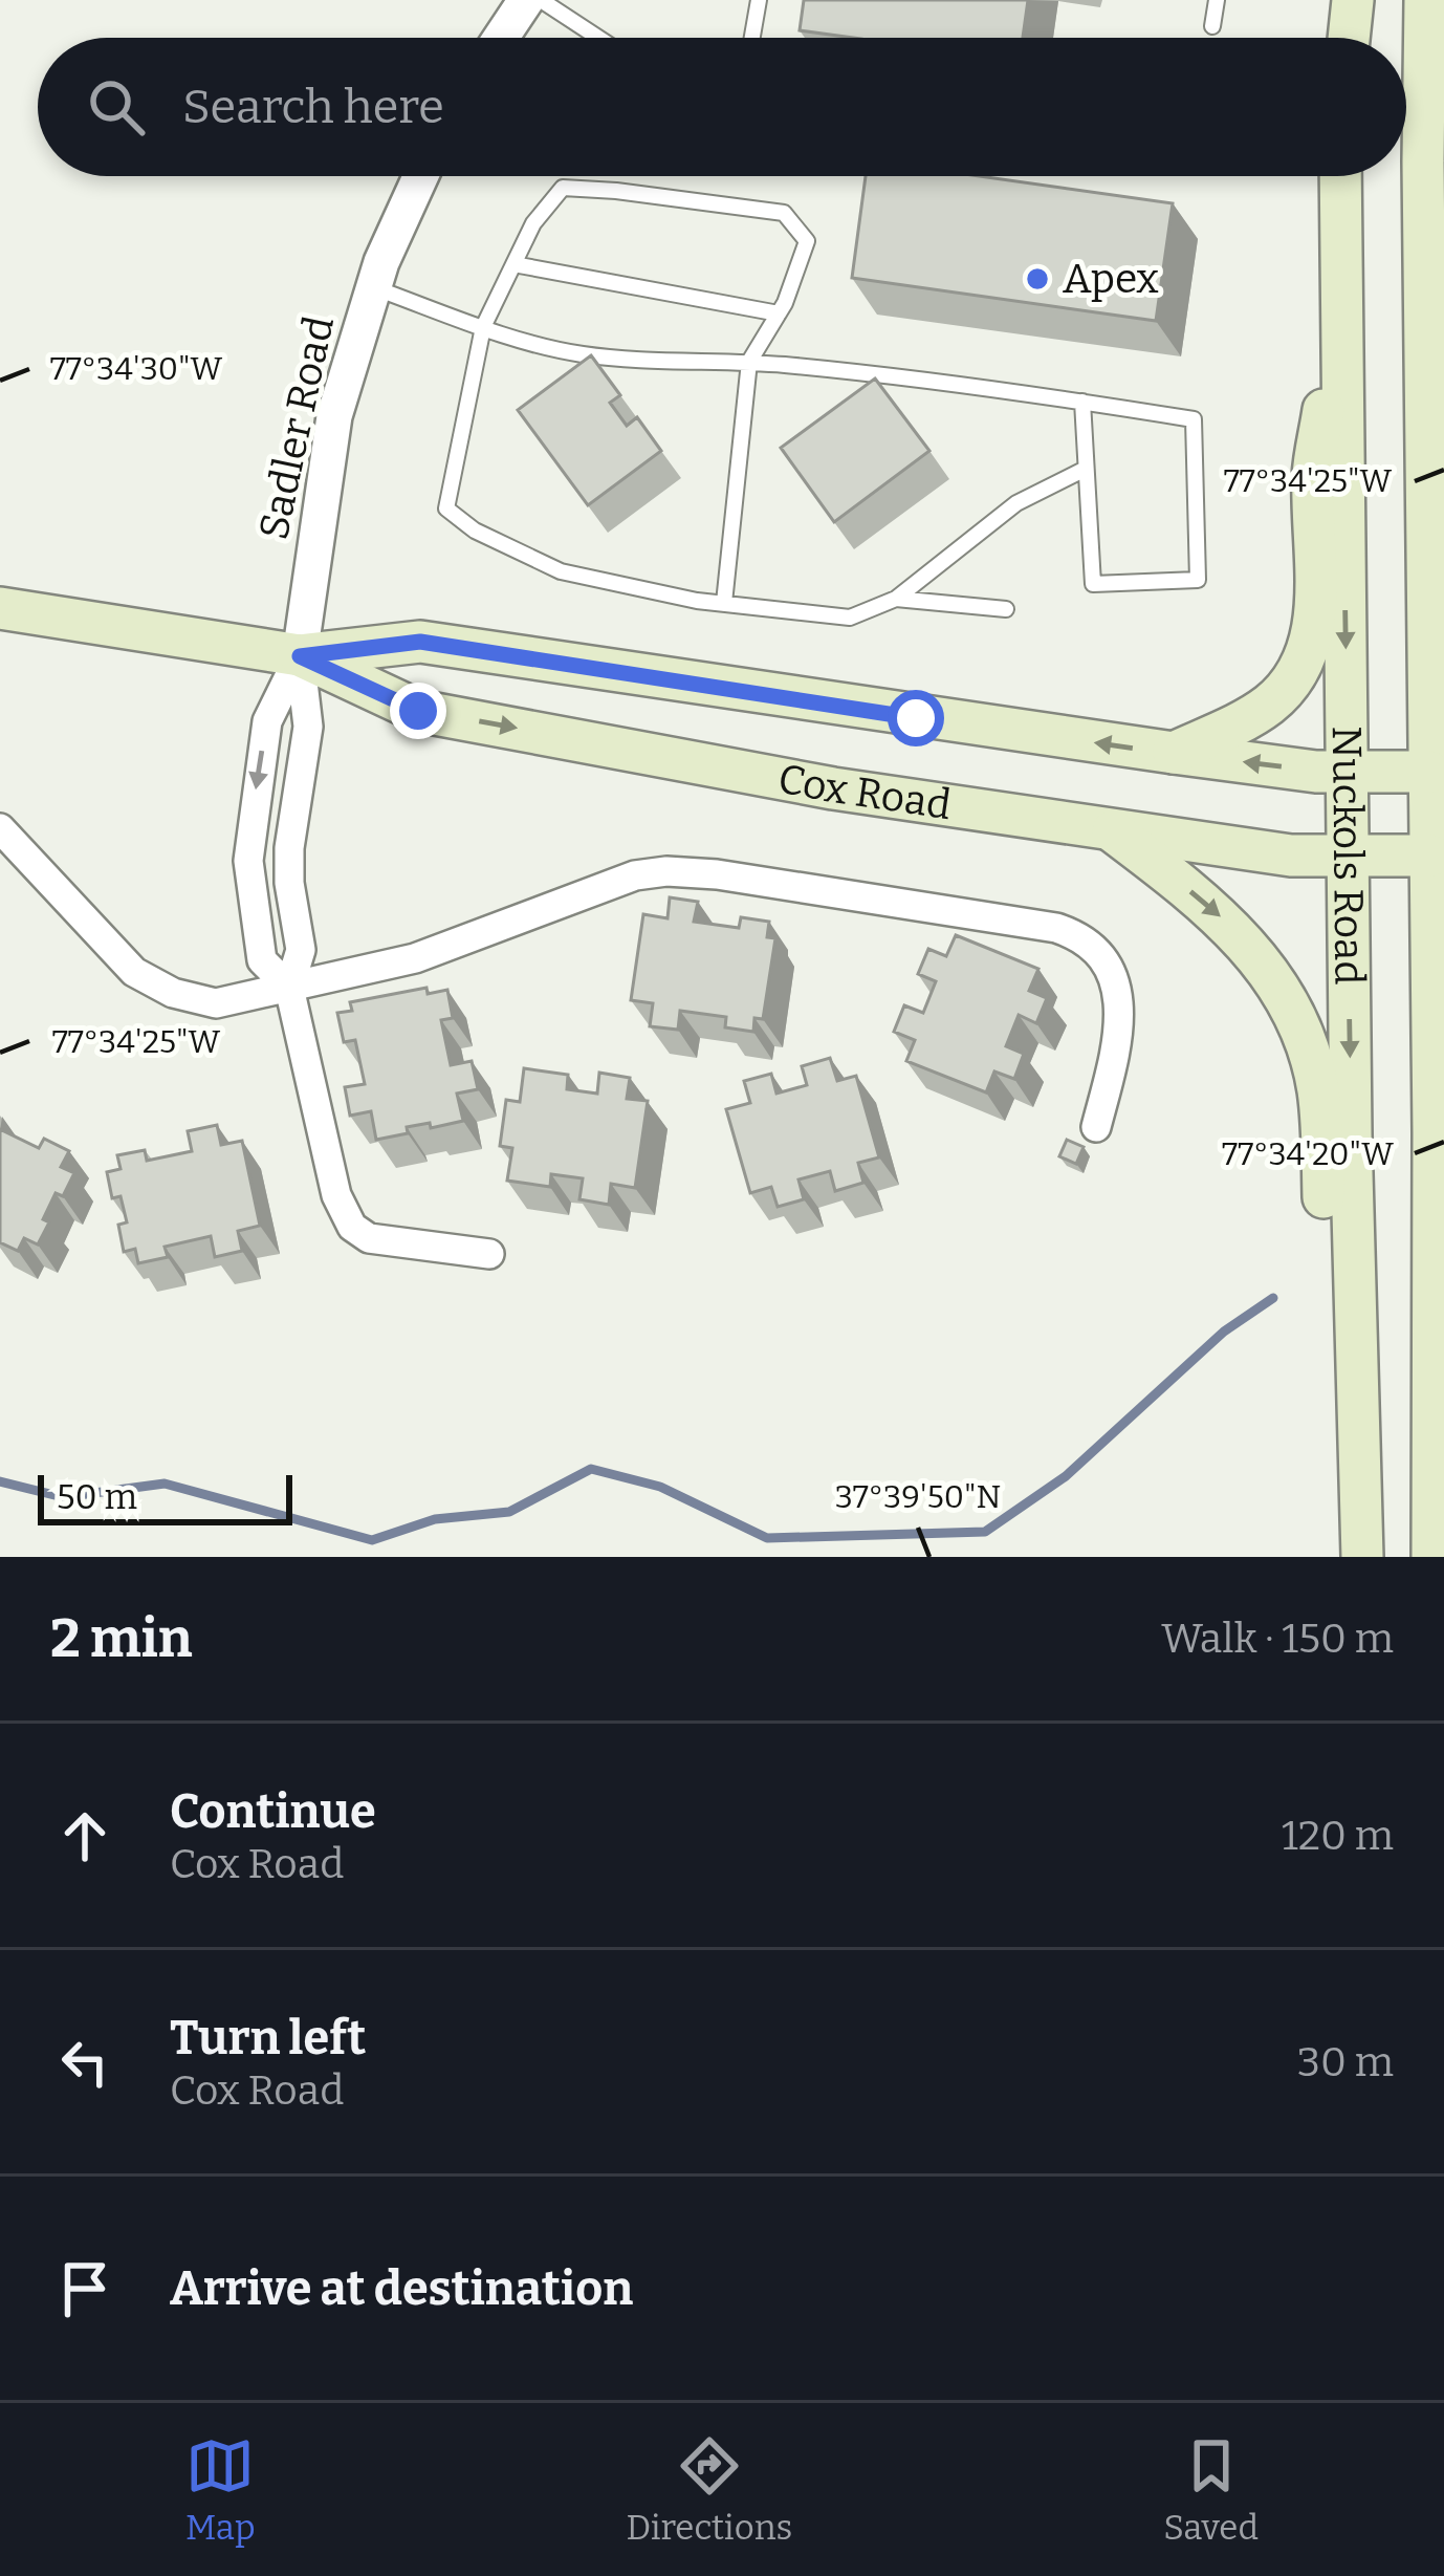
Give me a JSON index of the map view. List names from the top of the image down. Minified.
{"streets":{"main road":["Cox Road","Nuckols Road"],"street":["Sadler Road"]},"crossings":[["Sadler Road","Cox Road"],["Cox Road","Nuckols Road"]],"places":["Apex"],"scale_bar":"50 m","page":{"search":"Search here","scale":"50 m","heading":["2 min","Walk · 150 m"],"list":[["Continue","Cox Road","120 m"],["Turn left","Cox Road","30 m"],"Arrive at destination"],"nav":["Map","Directions","Saved"]},"coordinates":["77°34'30\"W","77°34'25\"W","77°34'20\"W","37°39'50\"N"]}
